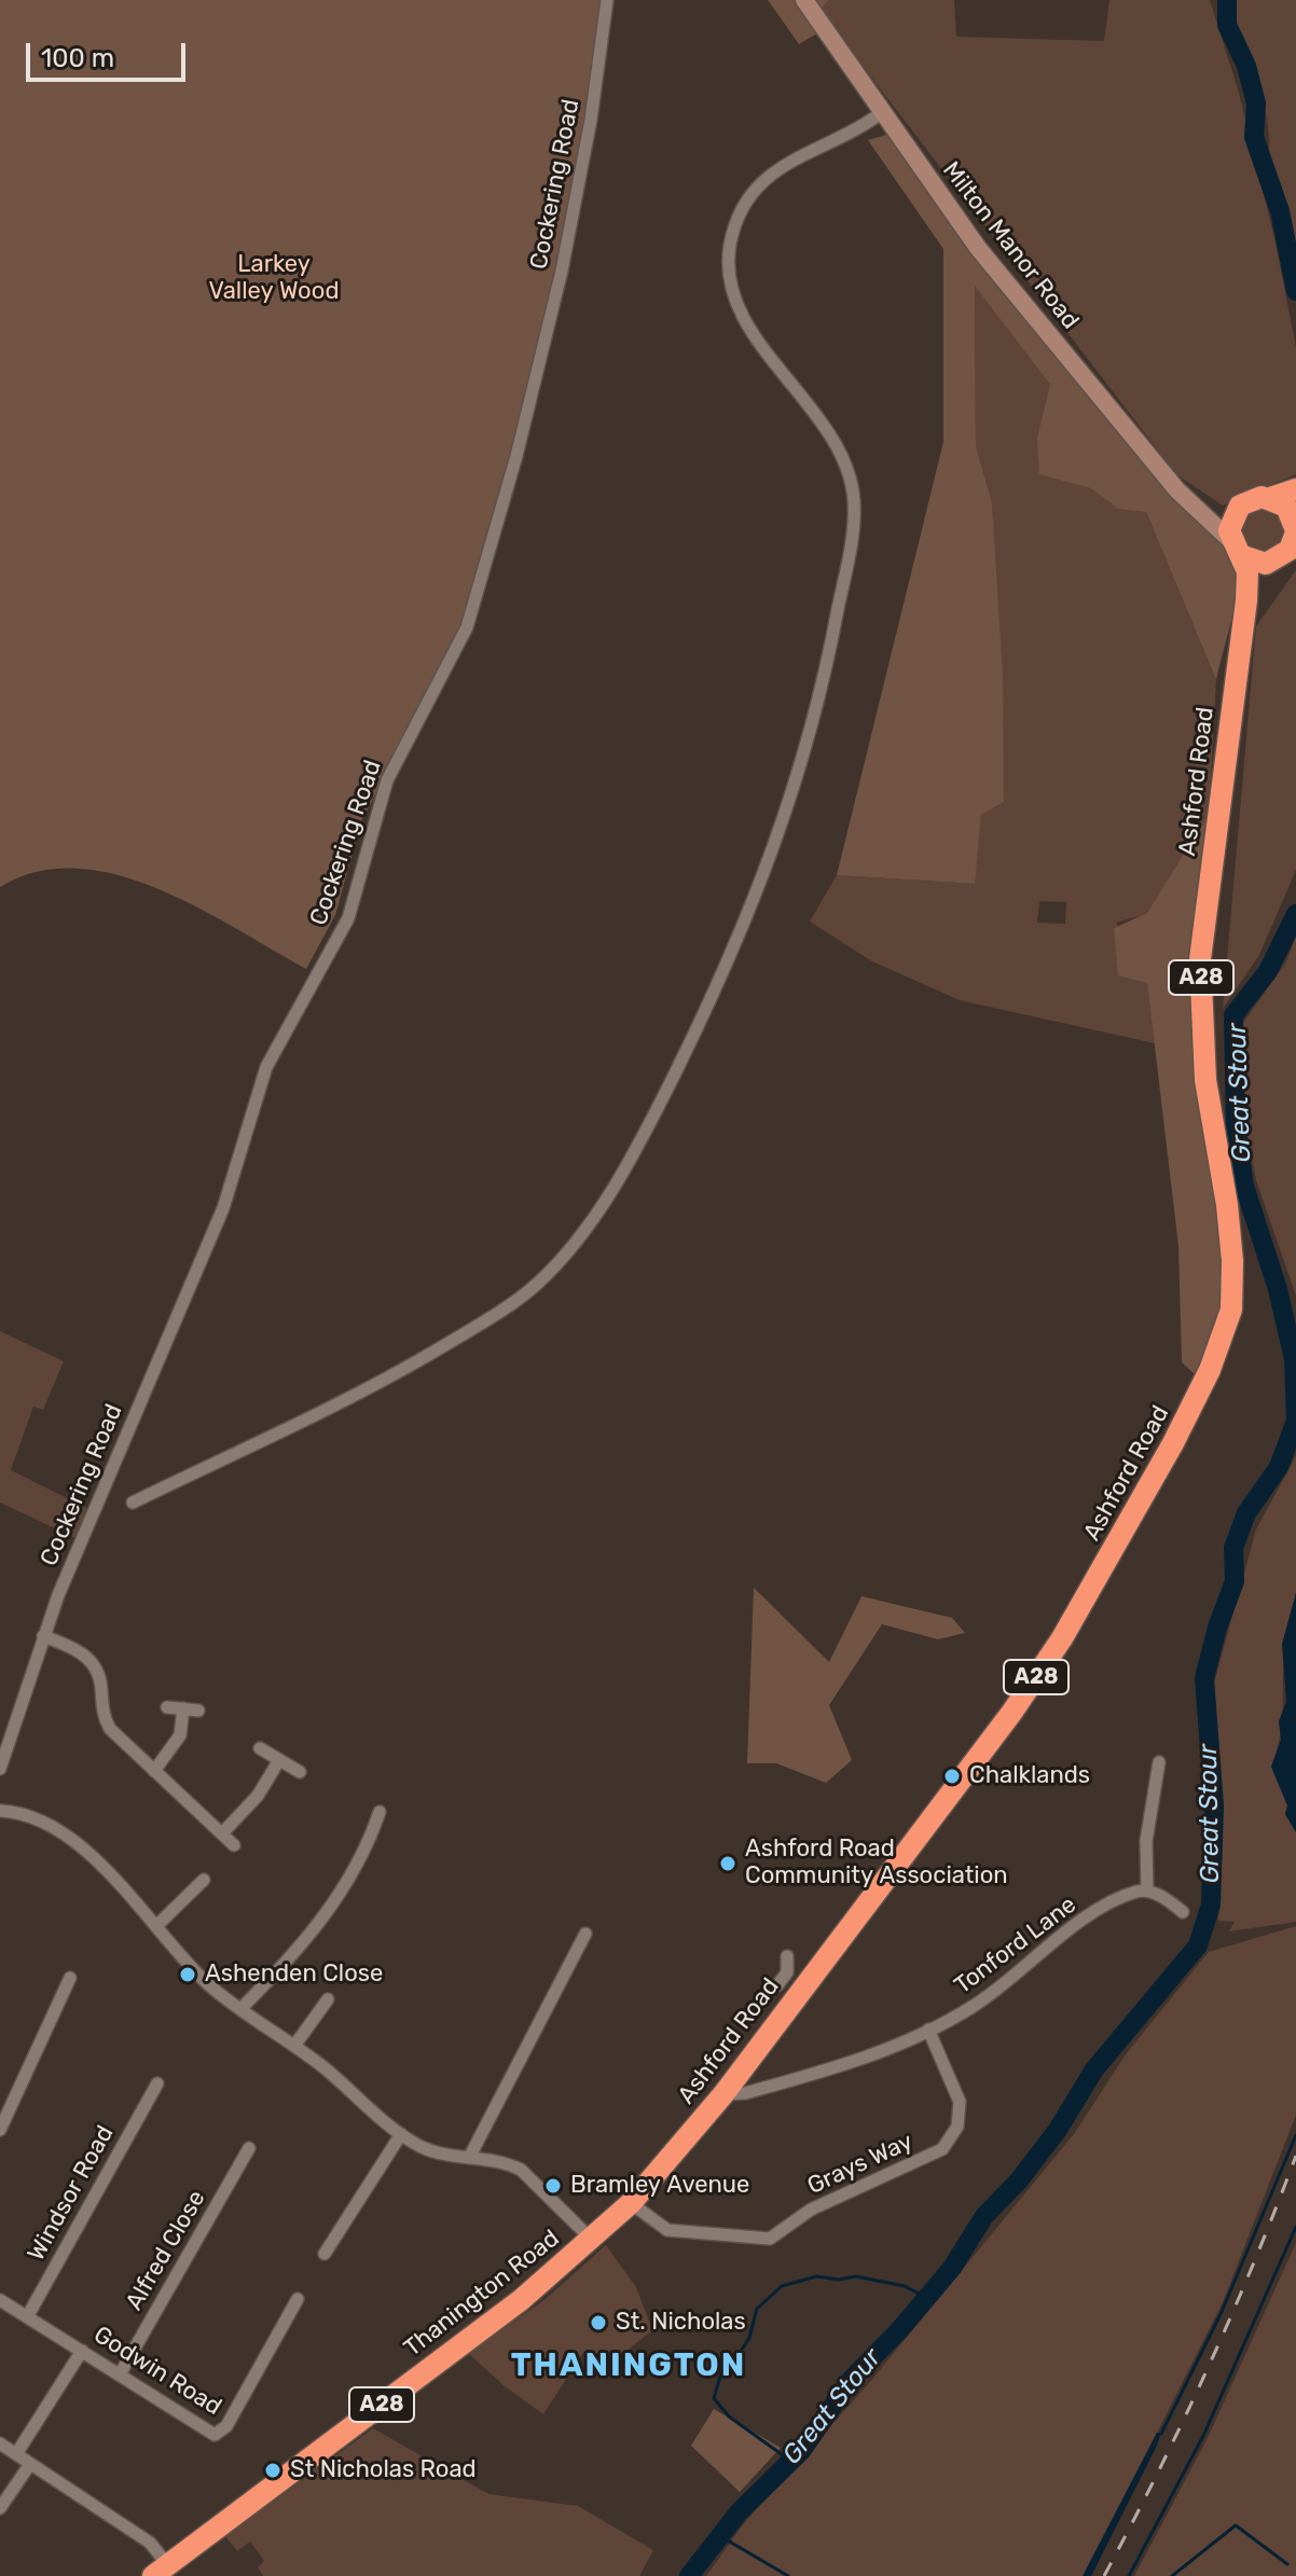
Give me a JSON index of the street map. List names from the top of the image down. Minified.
{"streets":{"highway":["Ashford Road","A28","Thanington Road"],"street":["Cockering Road","Milton Manor Road","Tonford Lane","Grays Way","Windsor Road","Alfred Close","Godwin Road"]},"crossings":[["Milton Manor Road","Ashford Road"],["Ashford Road","Tonford Lane"],["Ashford Road","Grays Way"],["Ashford Road","Thanington Road"],["Tonford Lane","Grays Way"],["Grays Way","Thanington Road"],["Windsor Road","Godwin Road"],["Alfred Close","Godwin Road"]],"districts":["THANINGTON"],"water":["Great Stour"],"parks":["Larkey Valley Wood"],"places":["Chalklands","Ashford Road Community Association","Ashenden Close","Bramley Avenue","St. Nicholas","St Nicholas Road"],"scale_bar":"100 m"}
